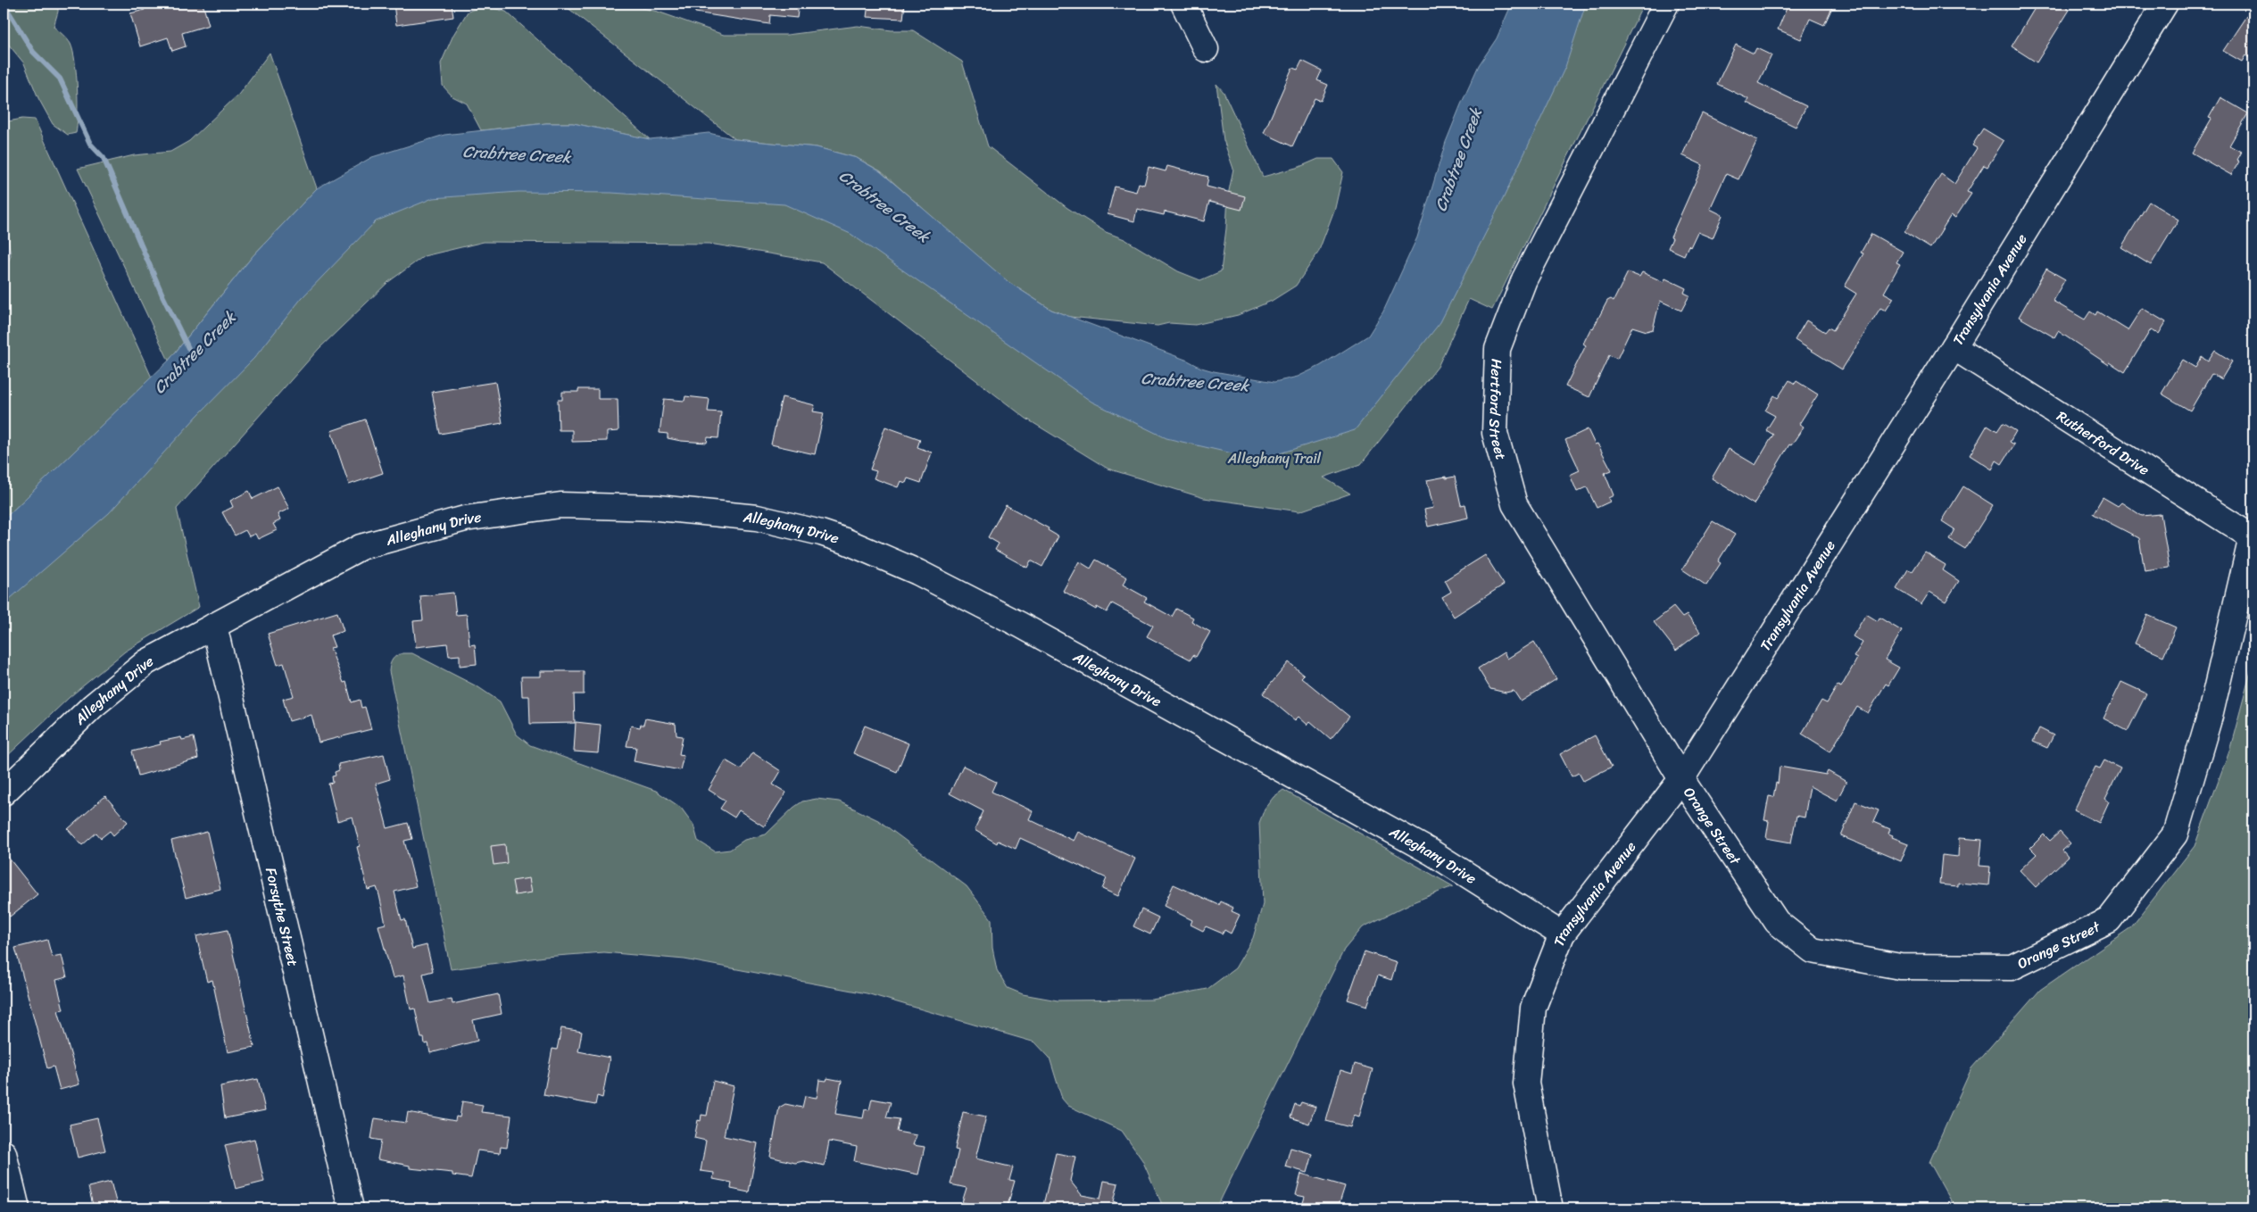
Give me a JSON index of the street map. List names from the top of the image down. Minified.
{"streets":{"street":["Transylvania Avenue","Hertford Street","Rutherford Drive","Alleghany Drive","Orange Street","Forsythe Street"]},"crossings":[["Transylvania Avenue","Hertford Street"],["Transylvania Avenue","Rutherford Drive"],["Transylvania Avenue","Alleghany Drive"],["Transylvania Avenue","Orange Street"],["Hertford Street","Orange Street"],["Rutherford Drive","Orange Street"],["Alleghany Drive","Forsythe Street"]],"water":["Crabtree Creek"],"parks":["Alleghany Trail"]}
